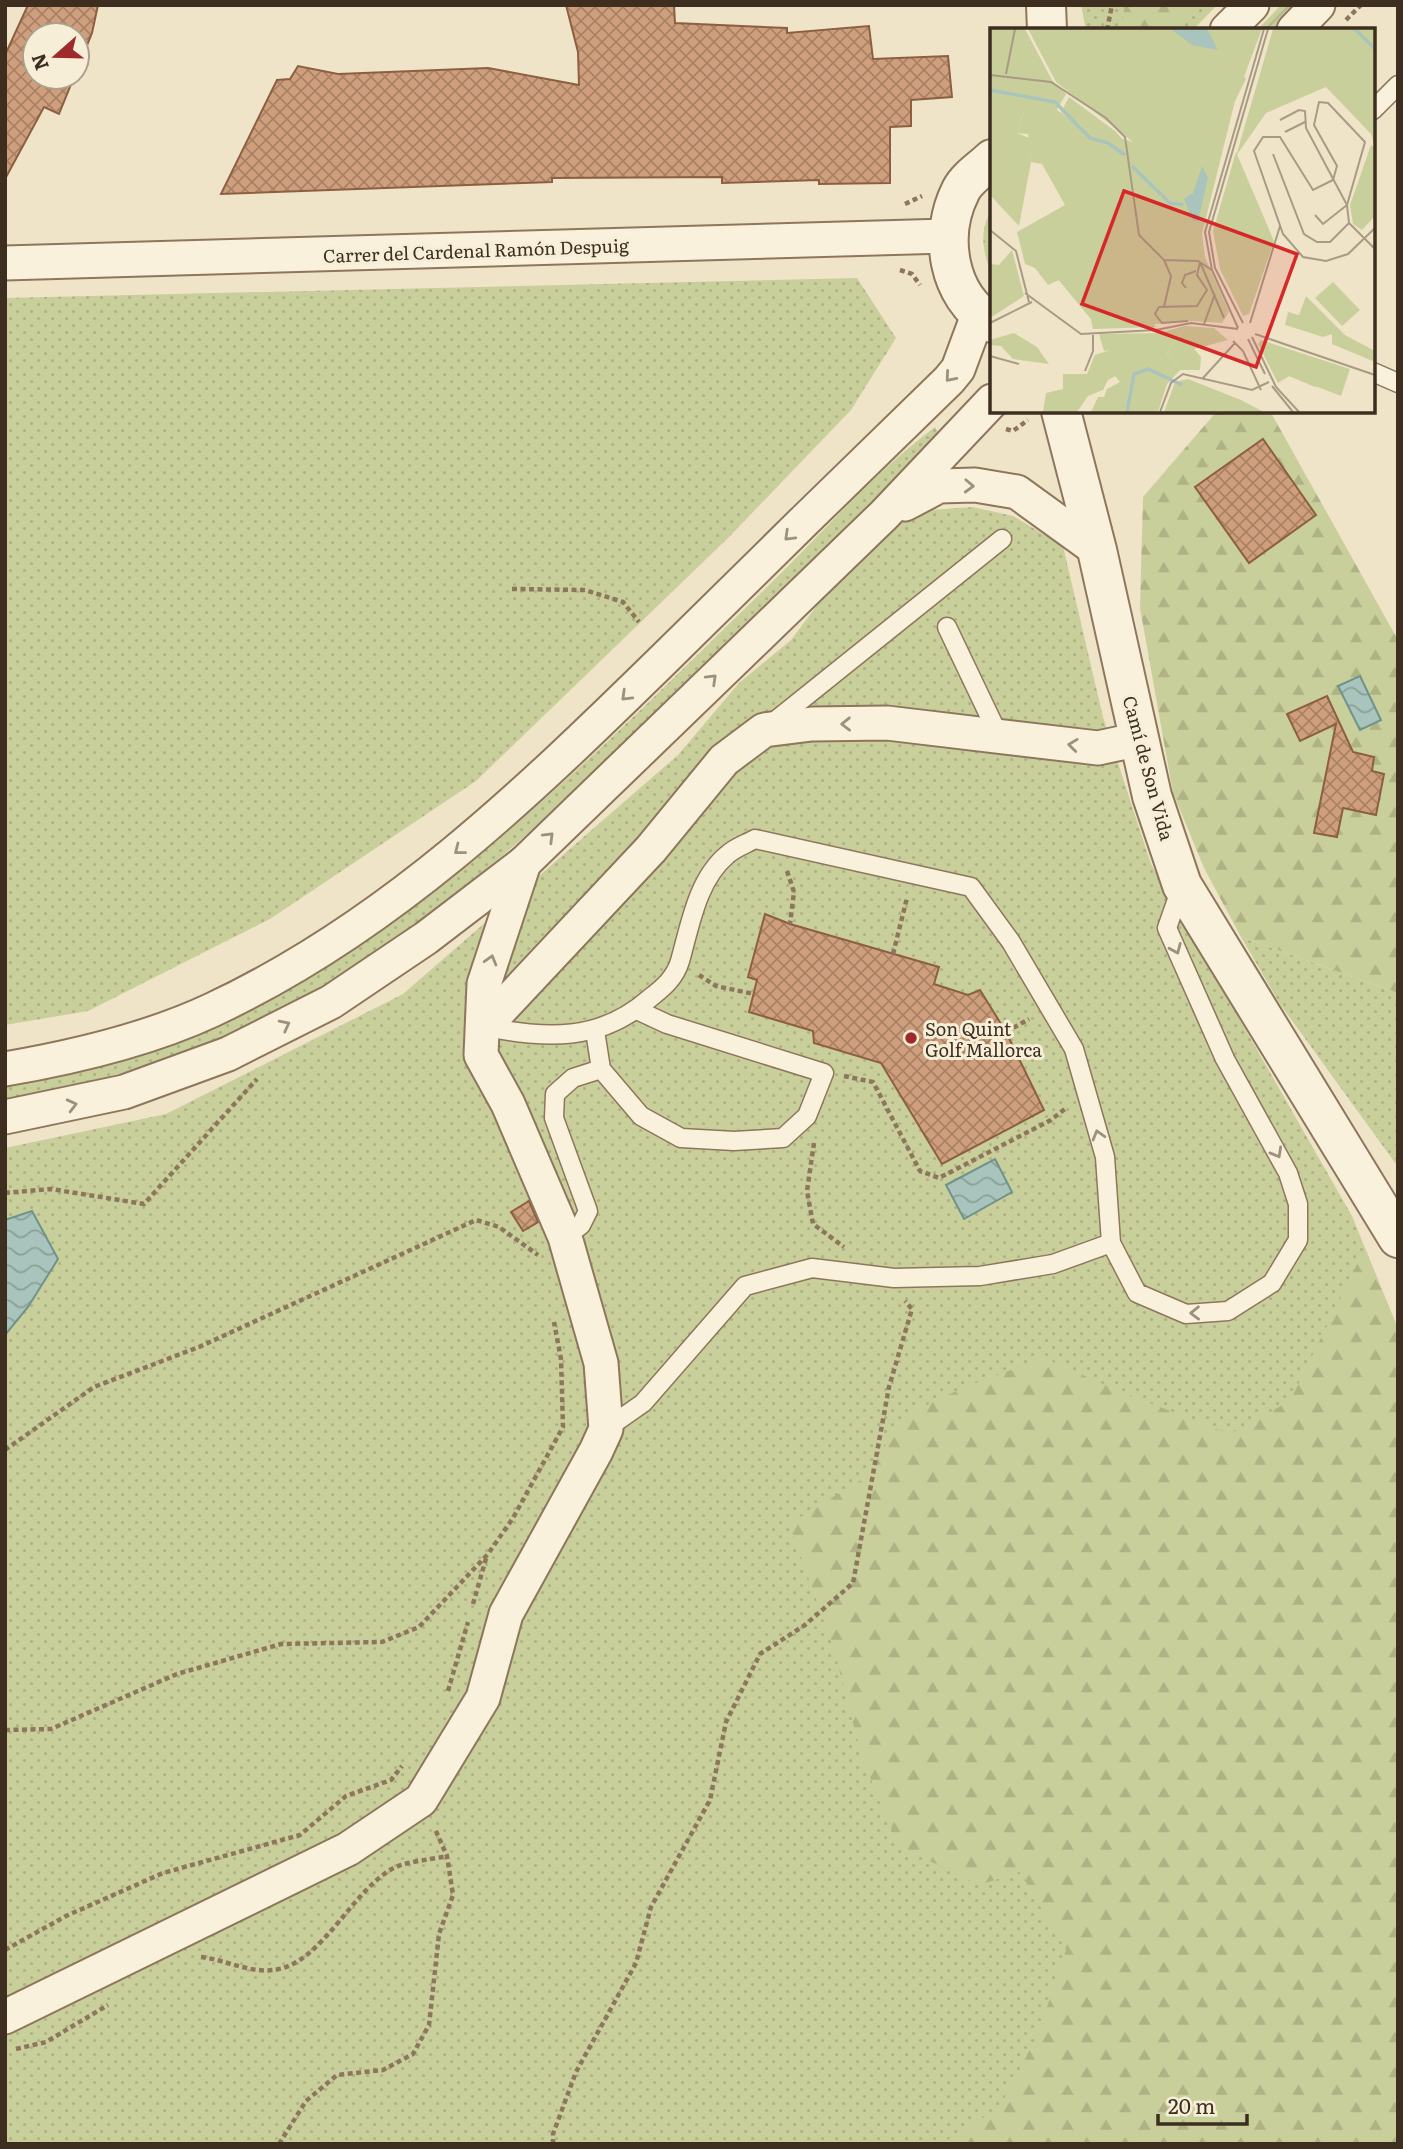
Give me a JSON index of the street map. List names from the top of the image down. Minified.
{"streets":{"street":["Carrer del Cardenal Ramón Despuig","Camí de Son Vida"]},"places":["Son Quint Golf Mallorca"],"scale_bar":"20 m","north":"left"}
